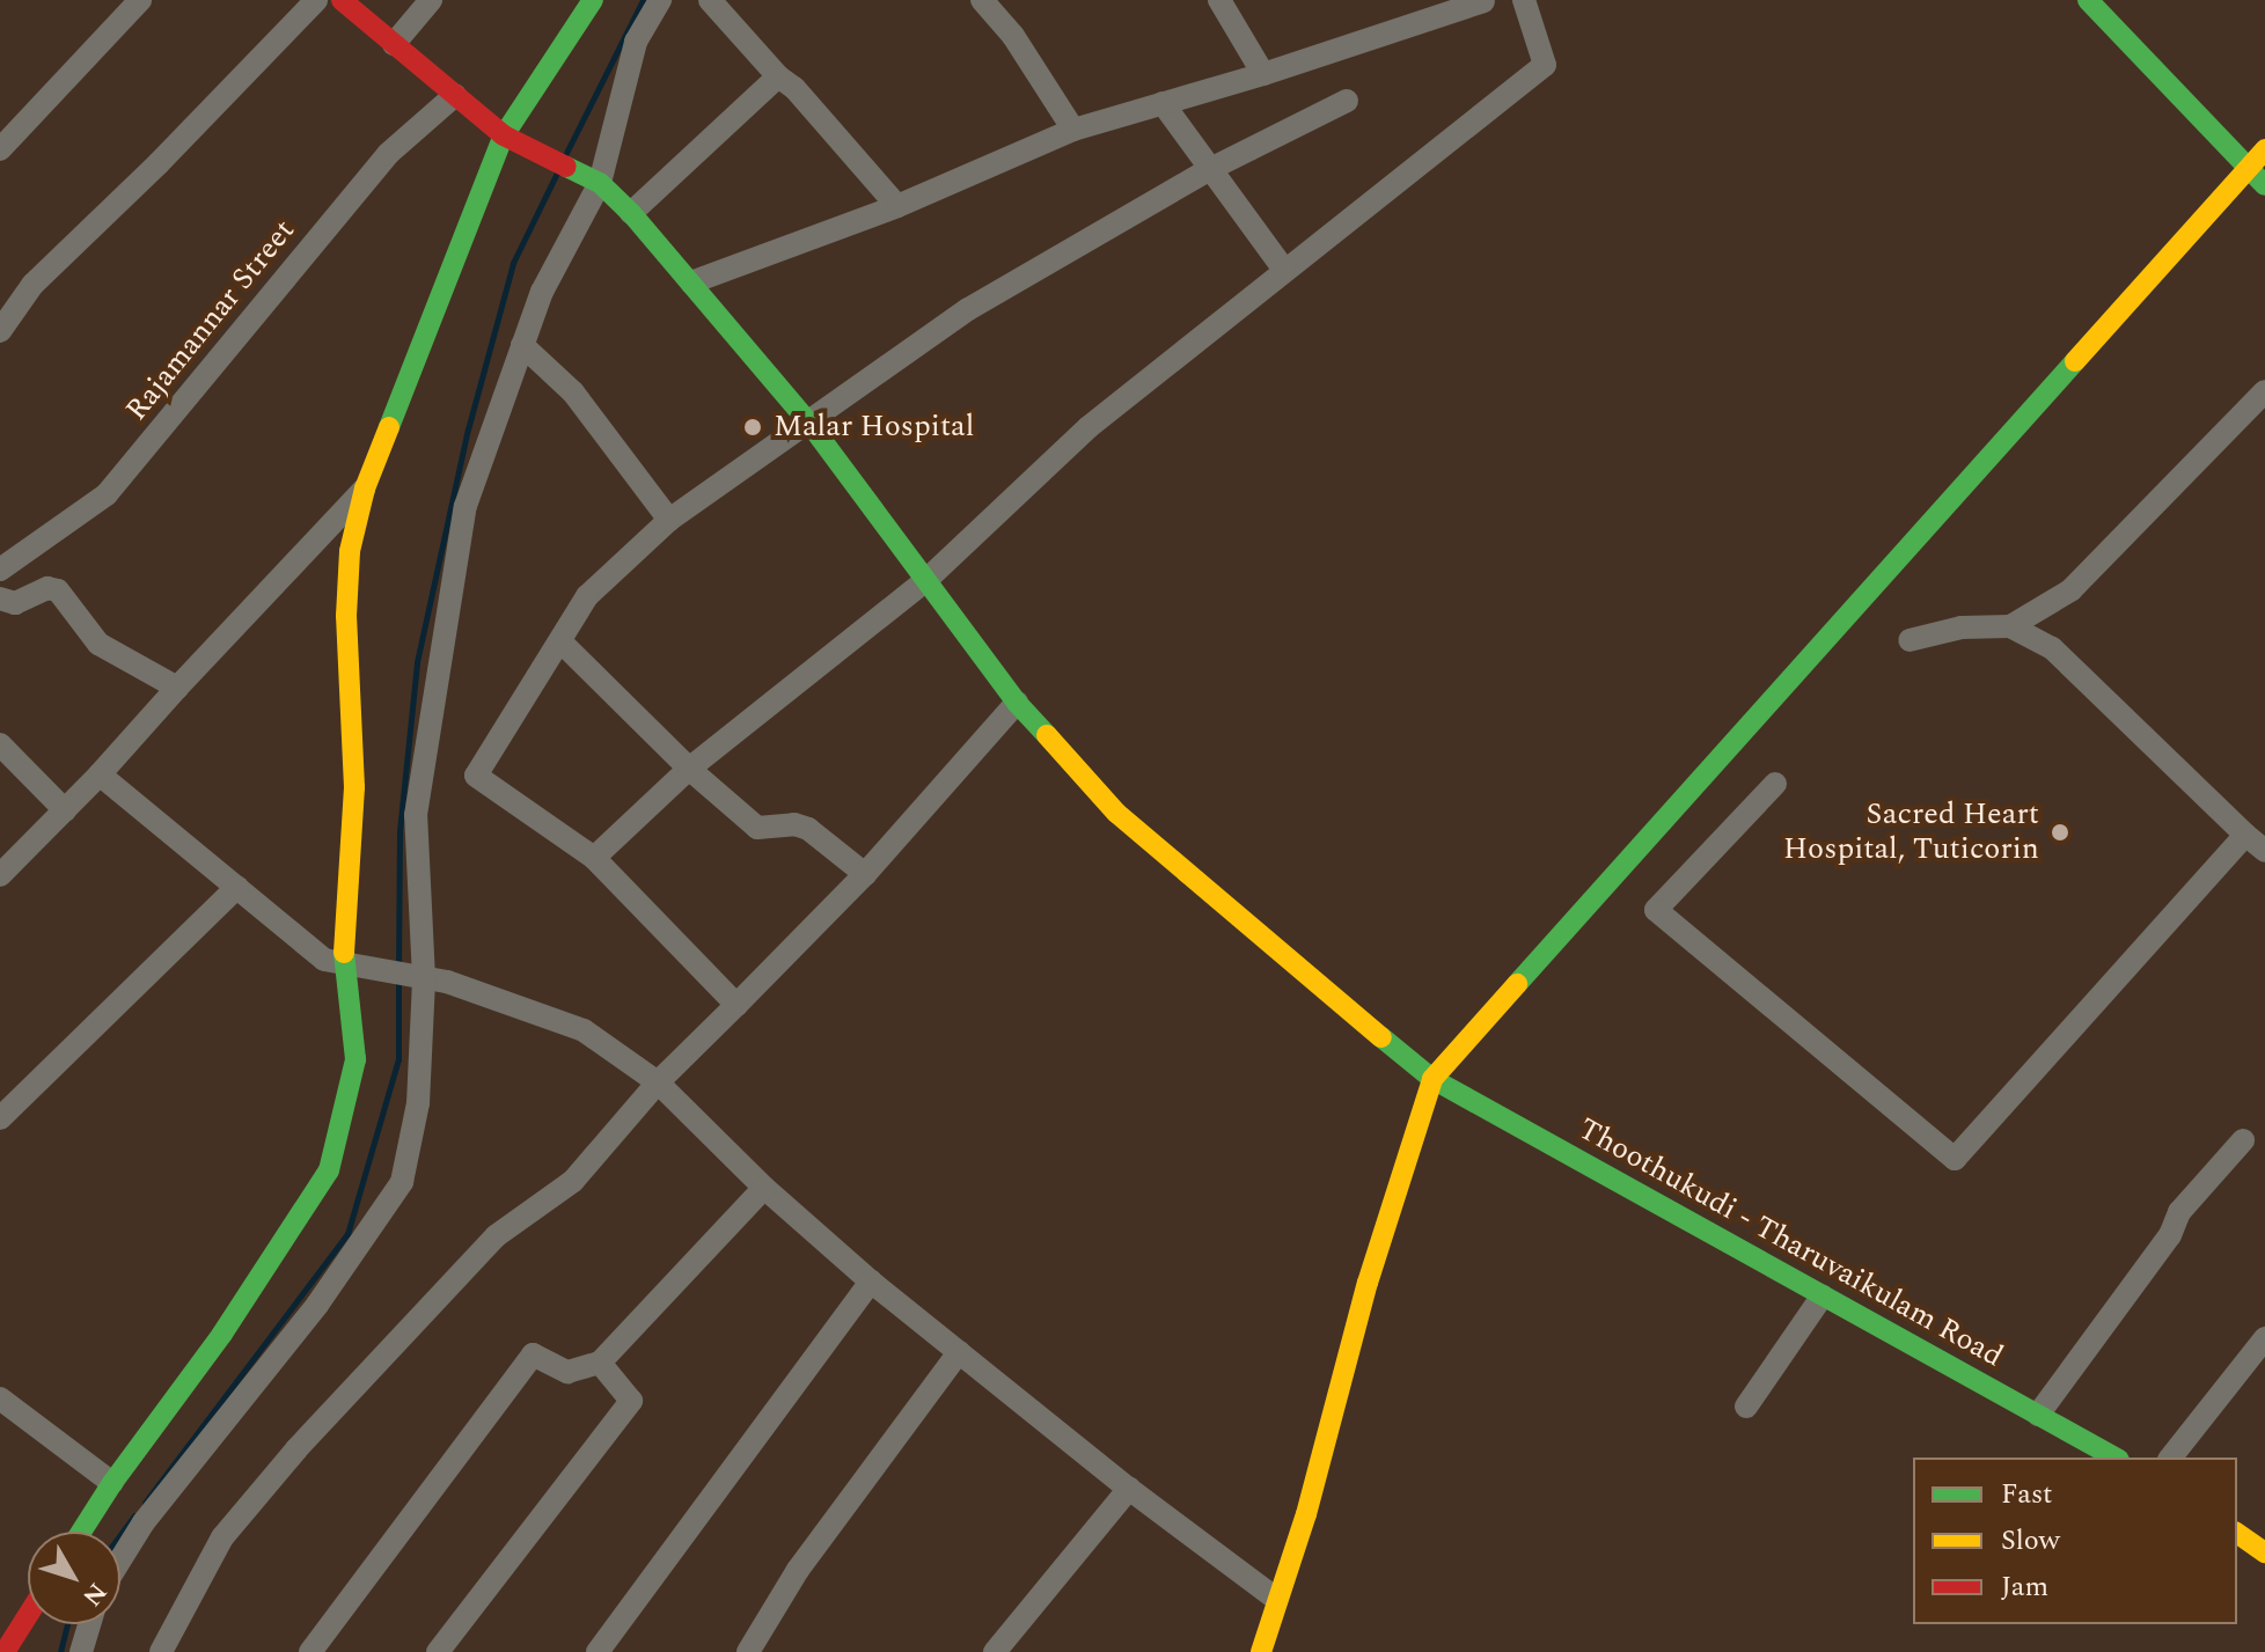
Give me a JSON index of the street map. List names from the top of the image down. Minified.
{"streets":{"main road":["Thoothukudi - Tharuvaikulam Road"],"street":["Rajamannar Street"]},"crossings":[["Rajamannar Street","Thoothukudi - Tharuvaikulam Road"]],"places":["Malar Hospital","Sacred Heart Hospital, Tuticorin"],"legend":["Fast","Slow","Jam"],"north":"bottom right"}
